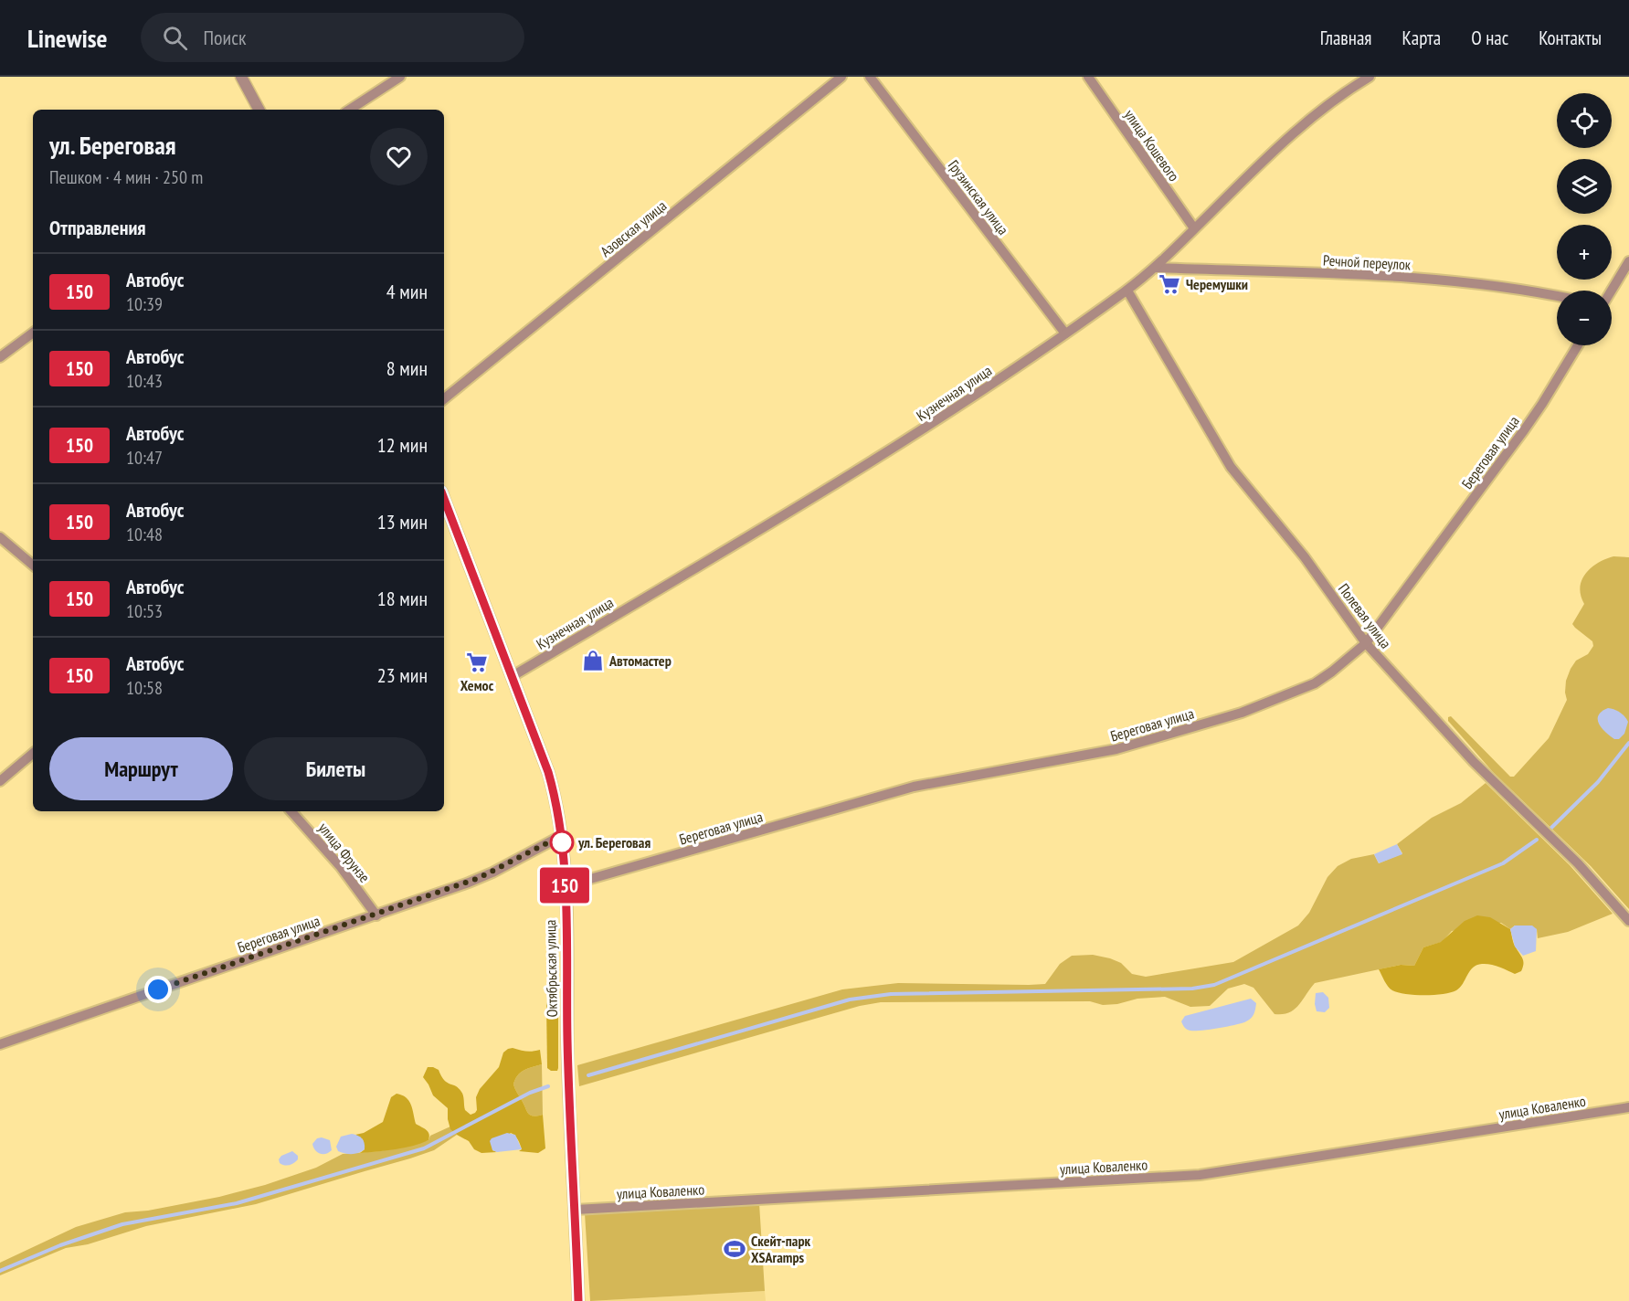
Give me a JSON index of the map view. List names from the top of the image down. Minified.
{"streets":{"street":["улица Кошевого","Грузинская улица","Азовская улица","Речной переулок","Кузнечная улица","Береговая улица","Полевая улица","улица Фрунзе","Октябрьская улица","улица Коваленко"]},"crossings":[["улица Кошевого","Кузнечная улица"],["Грузинская улица","Кузнечная улица"],["Речной переулок","Кузнечная улица"],["Кузнечная улица","Полевая улица"],["Кузнечная улица","Октябрьская улица"],["Береговая улица","Полевая улица"],["Береговая улица","улица Фрунзе"],["Береговая улица","Октябрьская улица"],["Октябрьская улица","улица Коваленко"]],"places":{"supermarket":["Черемушки","Хемос"],"shop":["Автомастер"],"other":["ул. Береговая"],"sports":["Скейт-парк XSAramps"]},"lines":["bus line 150"],"page":{"header":"Linewise","search":"Поиск","nav":["Главная","Карта","О нас","Контакты"],"on_map":"150","map_buttons":["+","−"],"heading":[["ул. Береговая","Пешком · 4 мин · 250 m"],"Отправления"],"list":[{"mark":"150","name":"Автобус","note":"10:39","value":"4 мин"},{"mark":"150","name":"Автобус","note":"10:43","value":"8 мин"},{"mark":"150","name":"Автобус","note":"10:47","value":"12 мин"},{"mark":"150","name":"Автобус","note":"10:48","value":"13 мин"},{"mark":"150","name":"Автобус","note":"10:53","value":"18 мин"},{"mark":"150","name":"Автобус","note":"10:58","value":"23 мин"}],"buttons":["Маршрут","Билеты"]}}
